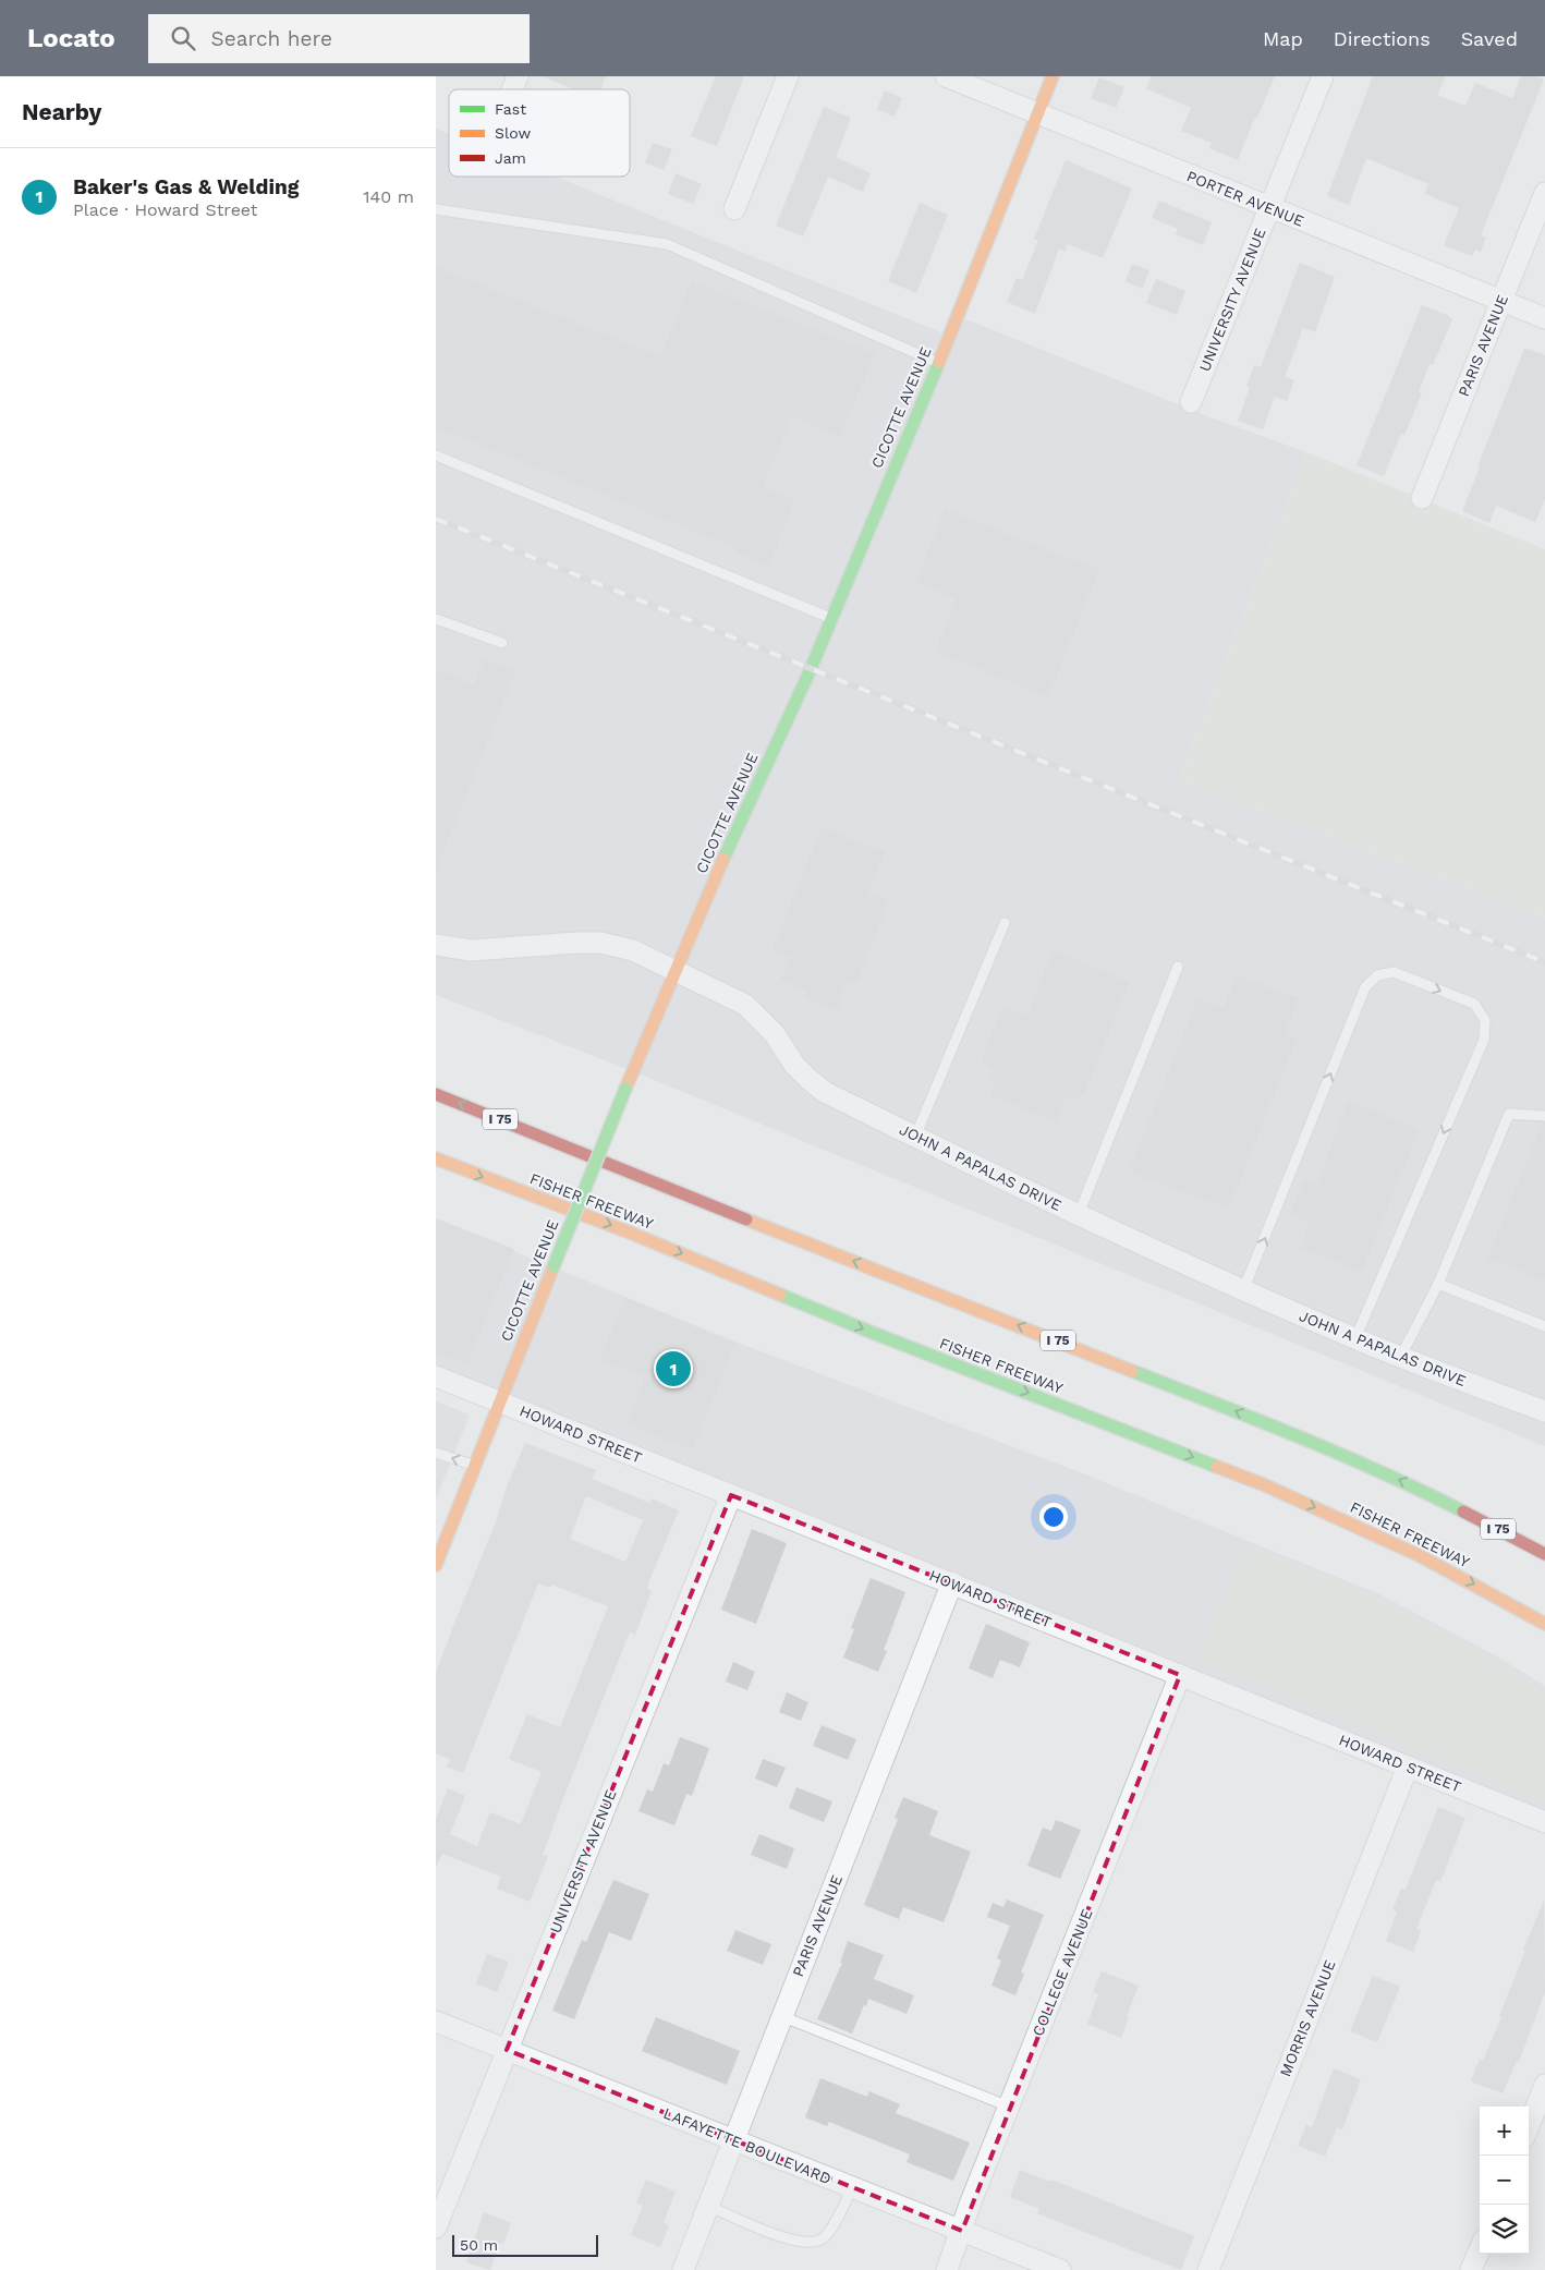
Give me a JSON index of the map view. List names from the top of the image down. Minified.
{"streets":{"main road":["CICOTTE AVENUE","I 75","FISHER FREEWAY"],"street":["PORTER AVENUE","UNIVERSITY AVENUE","PARIS AVENUE","JOHN A PAPALAS DRIVE","HOWARD STREET","COLLEGE AVENUE","MORRIS AVENUE","LAFAYETTE BOULEVARD"]},"crossings":[["PORTER AVENUE","UNIVERSITY AVENUE"],["PORTER AVENUE","PARIS AVENUE"],["PORTER AVENUE","CICOTTE AVENUE"],["UNIVERSITY AVENUE","HOWARD STREET"],["UNIVERSITY AVENUE","LAFAYETTE BOULEVARD"],["PARIS AVENUE","HOWARD STREET"],["PARIS AVENUE","LAFAYETTE BOULEVARD"],["CICOTTE AVENUE","JOHN A PAPALAS DRIVE"],["CICOTTE AVENUE","HOWARD STREET"],["HOWARD STREET","COLLEGE AVENUE"],["HOWARD STREET","MORRIS AVENUE"],["COLLEGE AVENUE","LAFAYETTE BOULEVARD"]],"legend":["Fast","Slow","Jam"],"scale_bar":"50 m","page":{"header":"Locato","search":"Search here","nav":["Map","Directions","Saved"],"heading":"Nearby","list":[{"mark":"1","name":"Baker's Gas & Welding","note":"Place · Howard Street","value":"140 m"}],"pins":"1","map_buttons":["+","−"],"scale":"50 m"}}
